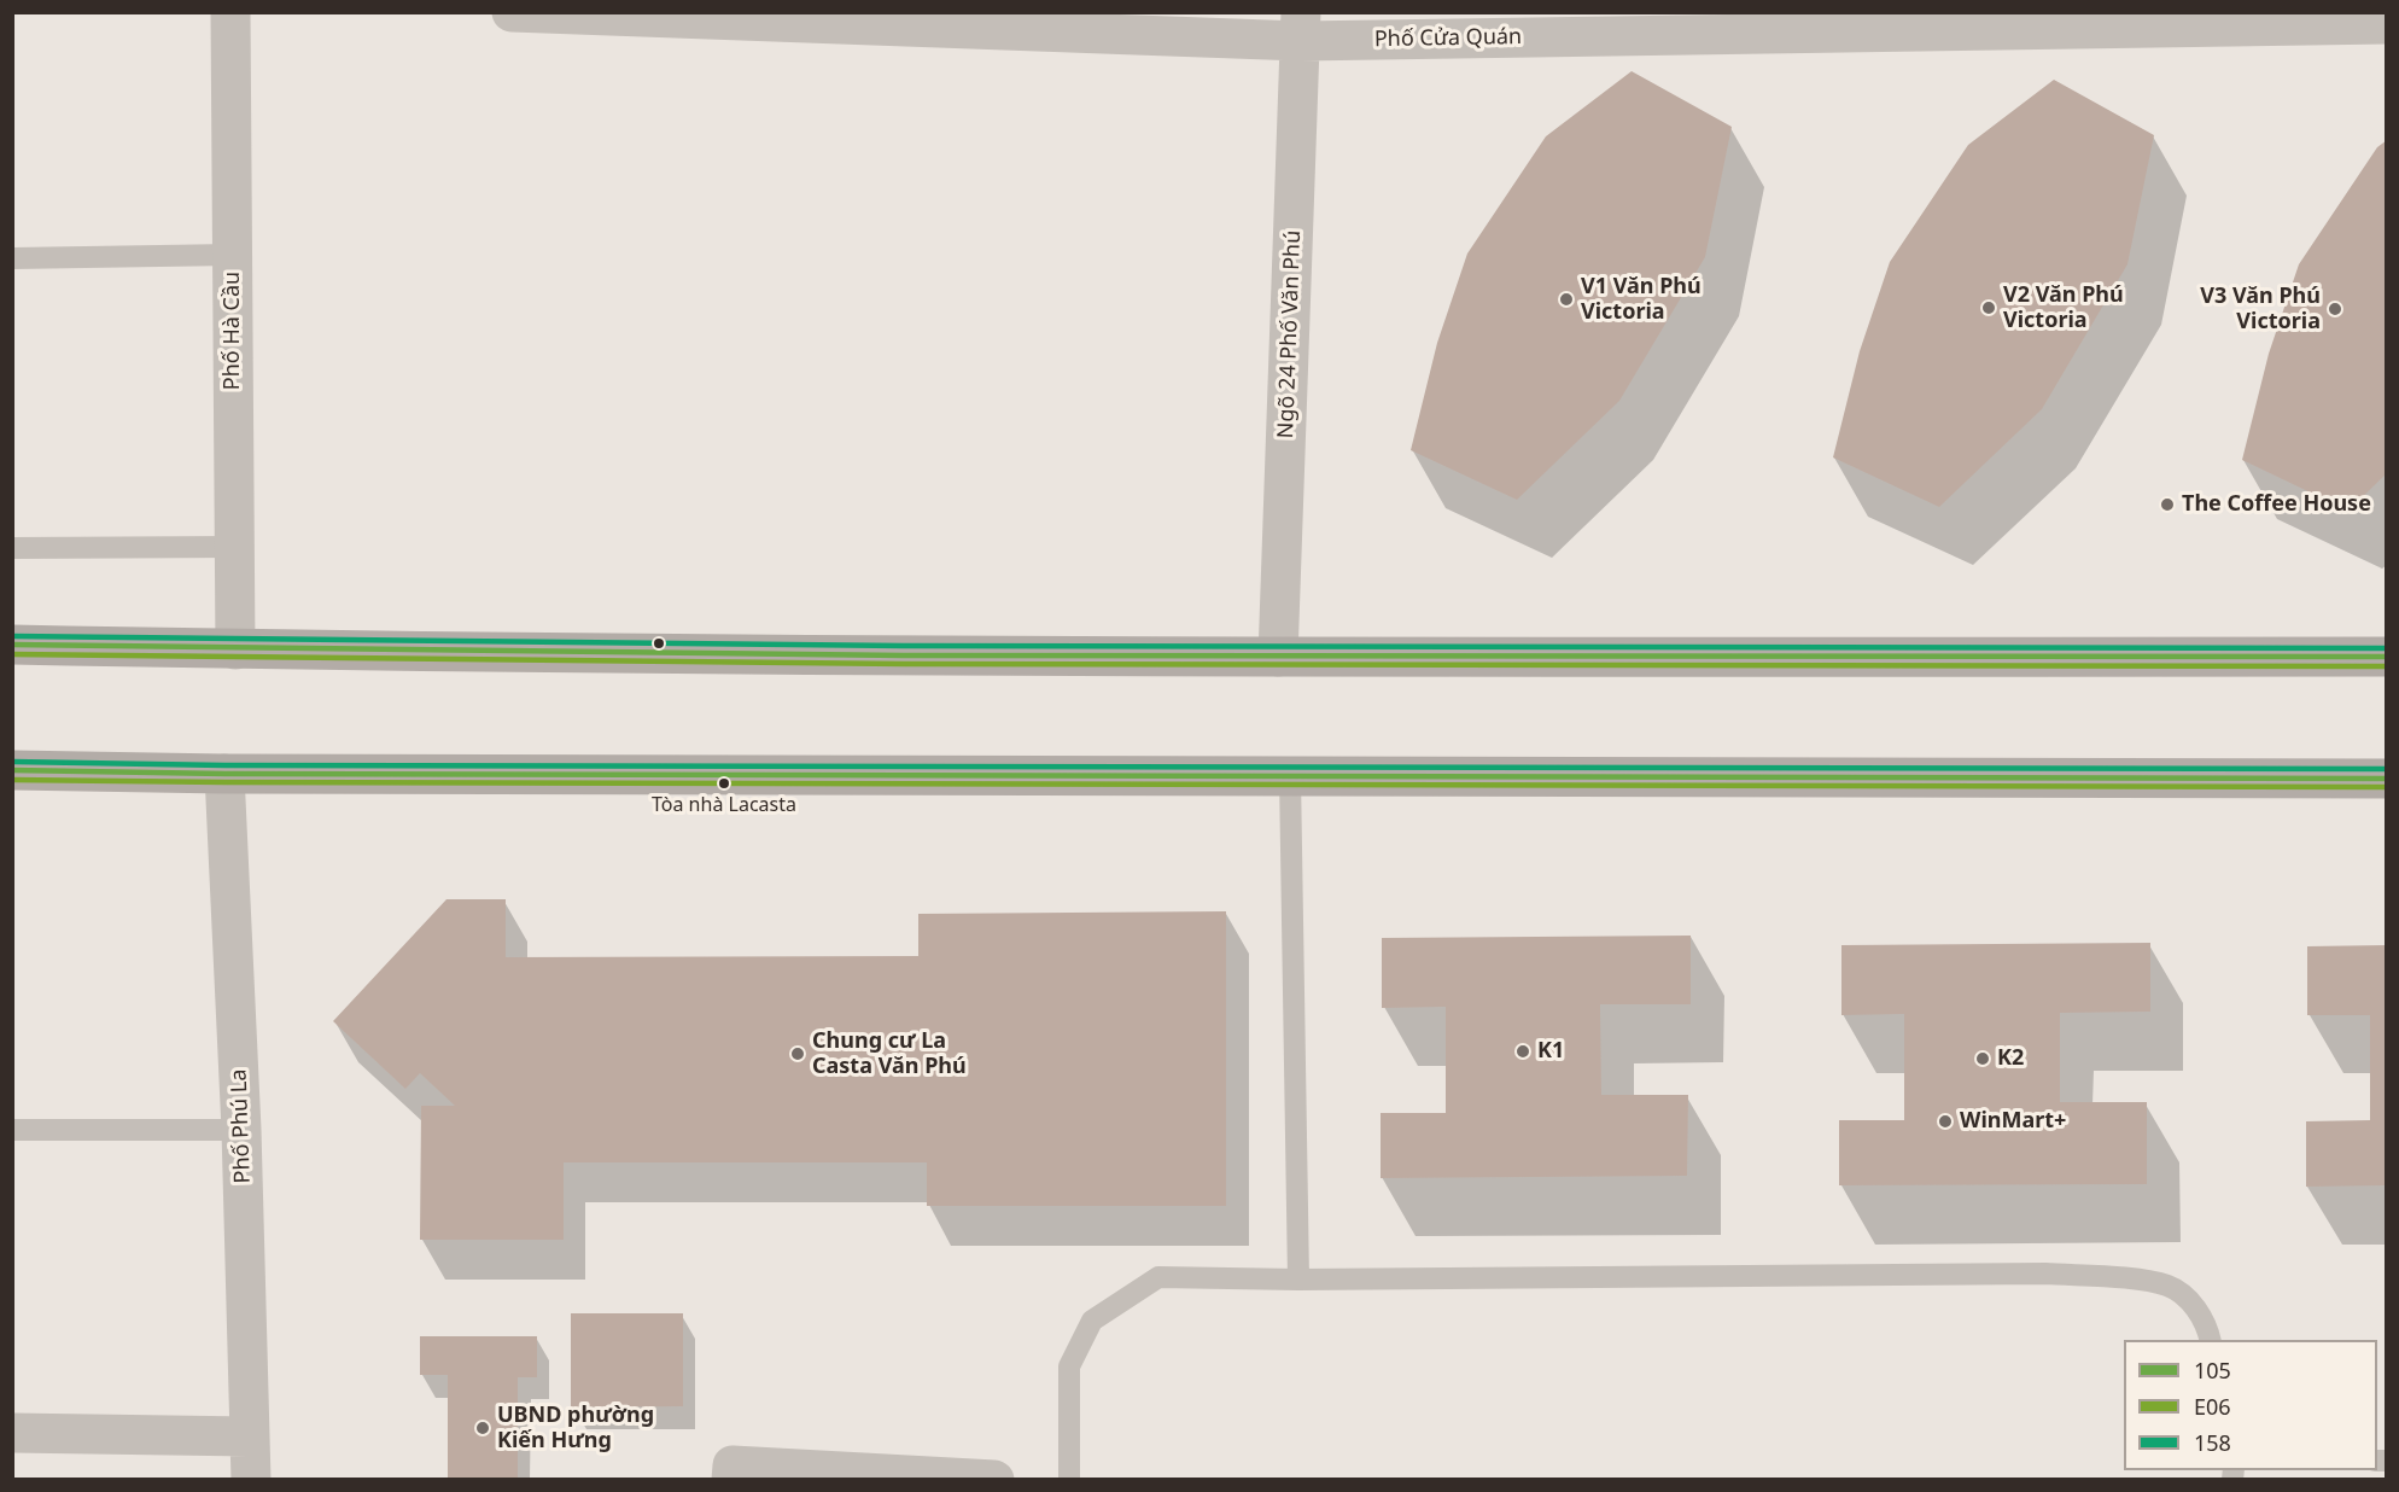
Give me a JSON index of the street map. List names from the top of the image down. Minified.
{"streets":{"street":["Phố Cửa Quán","Phố Hà Cầu","Ngõ 24 Phố Văn Phú","Phố Phú La"]},"crossings":[["Phố Cửa Quán","Ngõ 24 Phố Văn Phú"]],"places":["V1 Văn Phú Victoria","V2 Văn Phú Victoria","V3 Văn Phú Victoria","The Coffee House","Tòa nhà Lacasta","K1","Chung cư La Casta Văn Phú","K2","WinMart+","UBND phường Kiến Hưng"],"lines":["transit line 158","transit line 105","transit line E06"],"legend":["105","E06","158"]}
